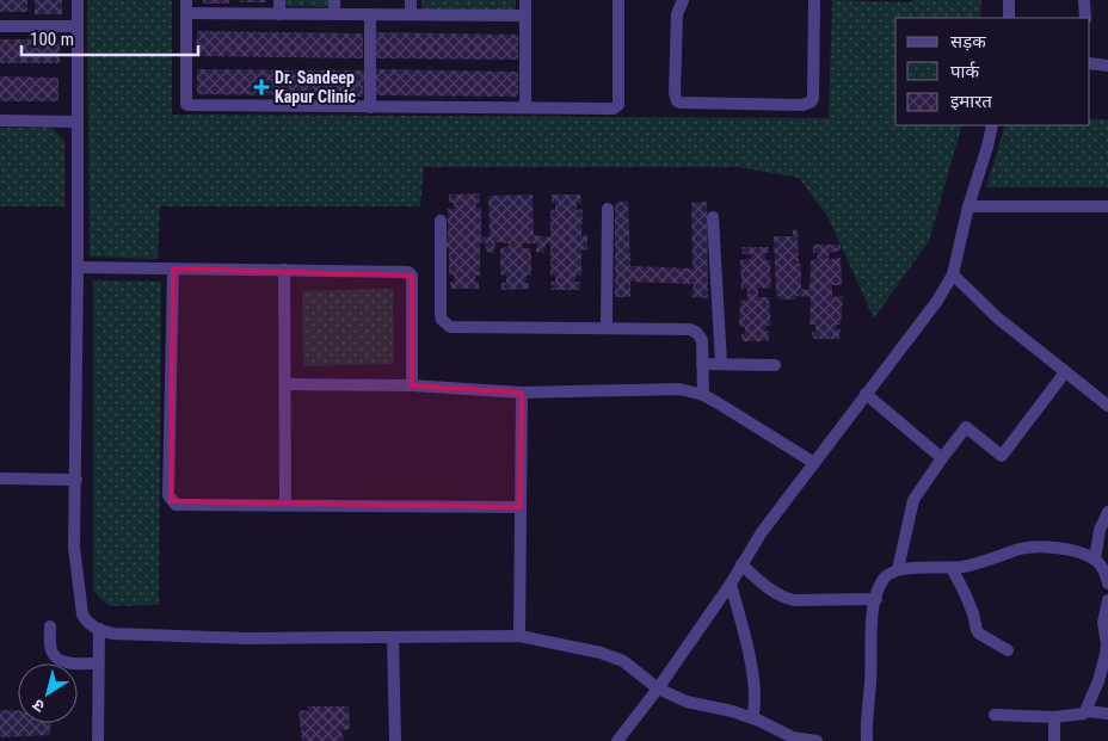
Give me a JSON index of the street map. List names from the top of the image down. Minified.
{"places":{"health":["Dr. Sandeep Kapur Clinic"]},"legend":["सड़क","पार्क","इमारत"],"scale_bar":"100 m","north":"bottom left"}
